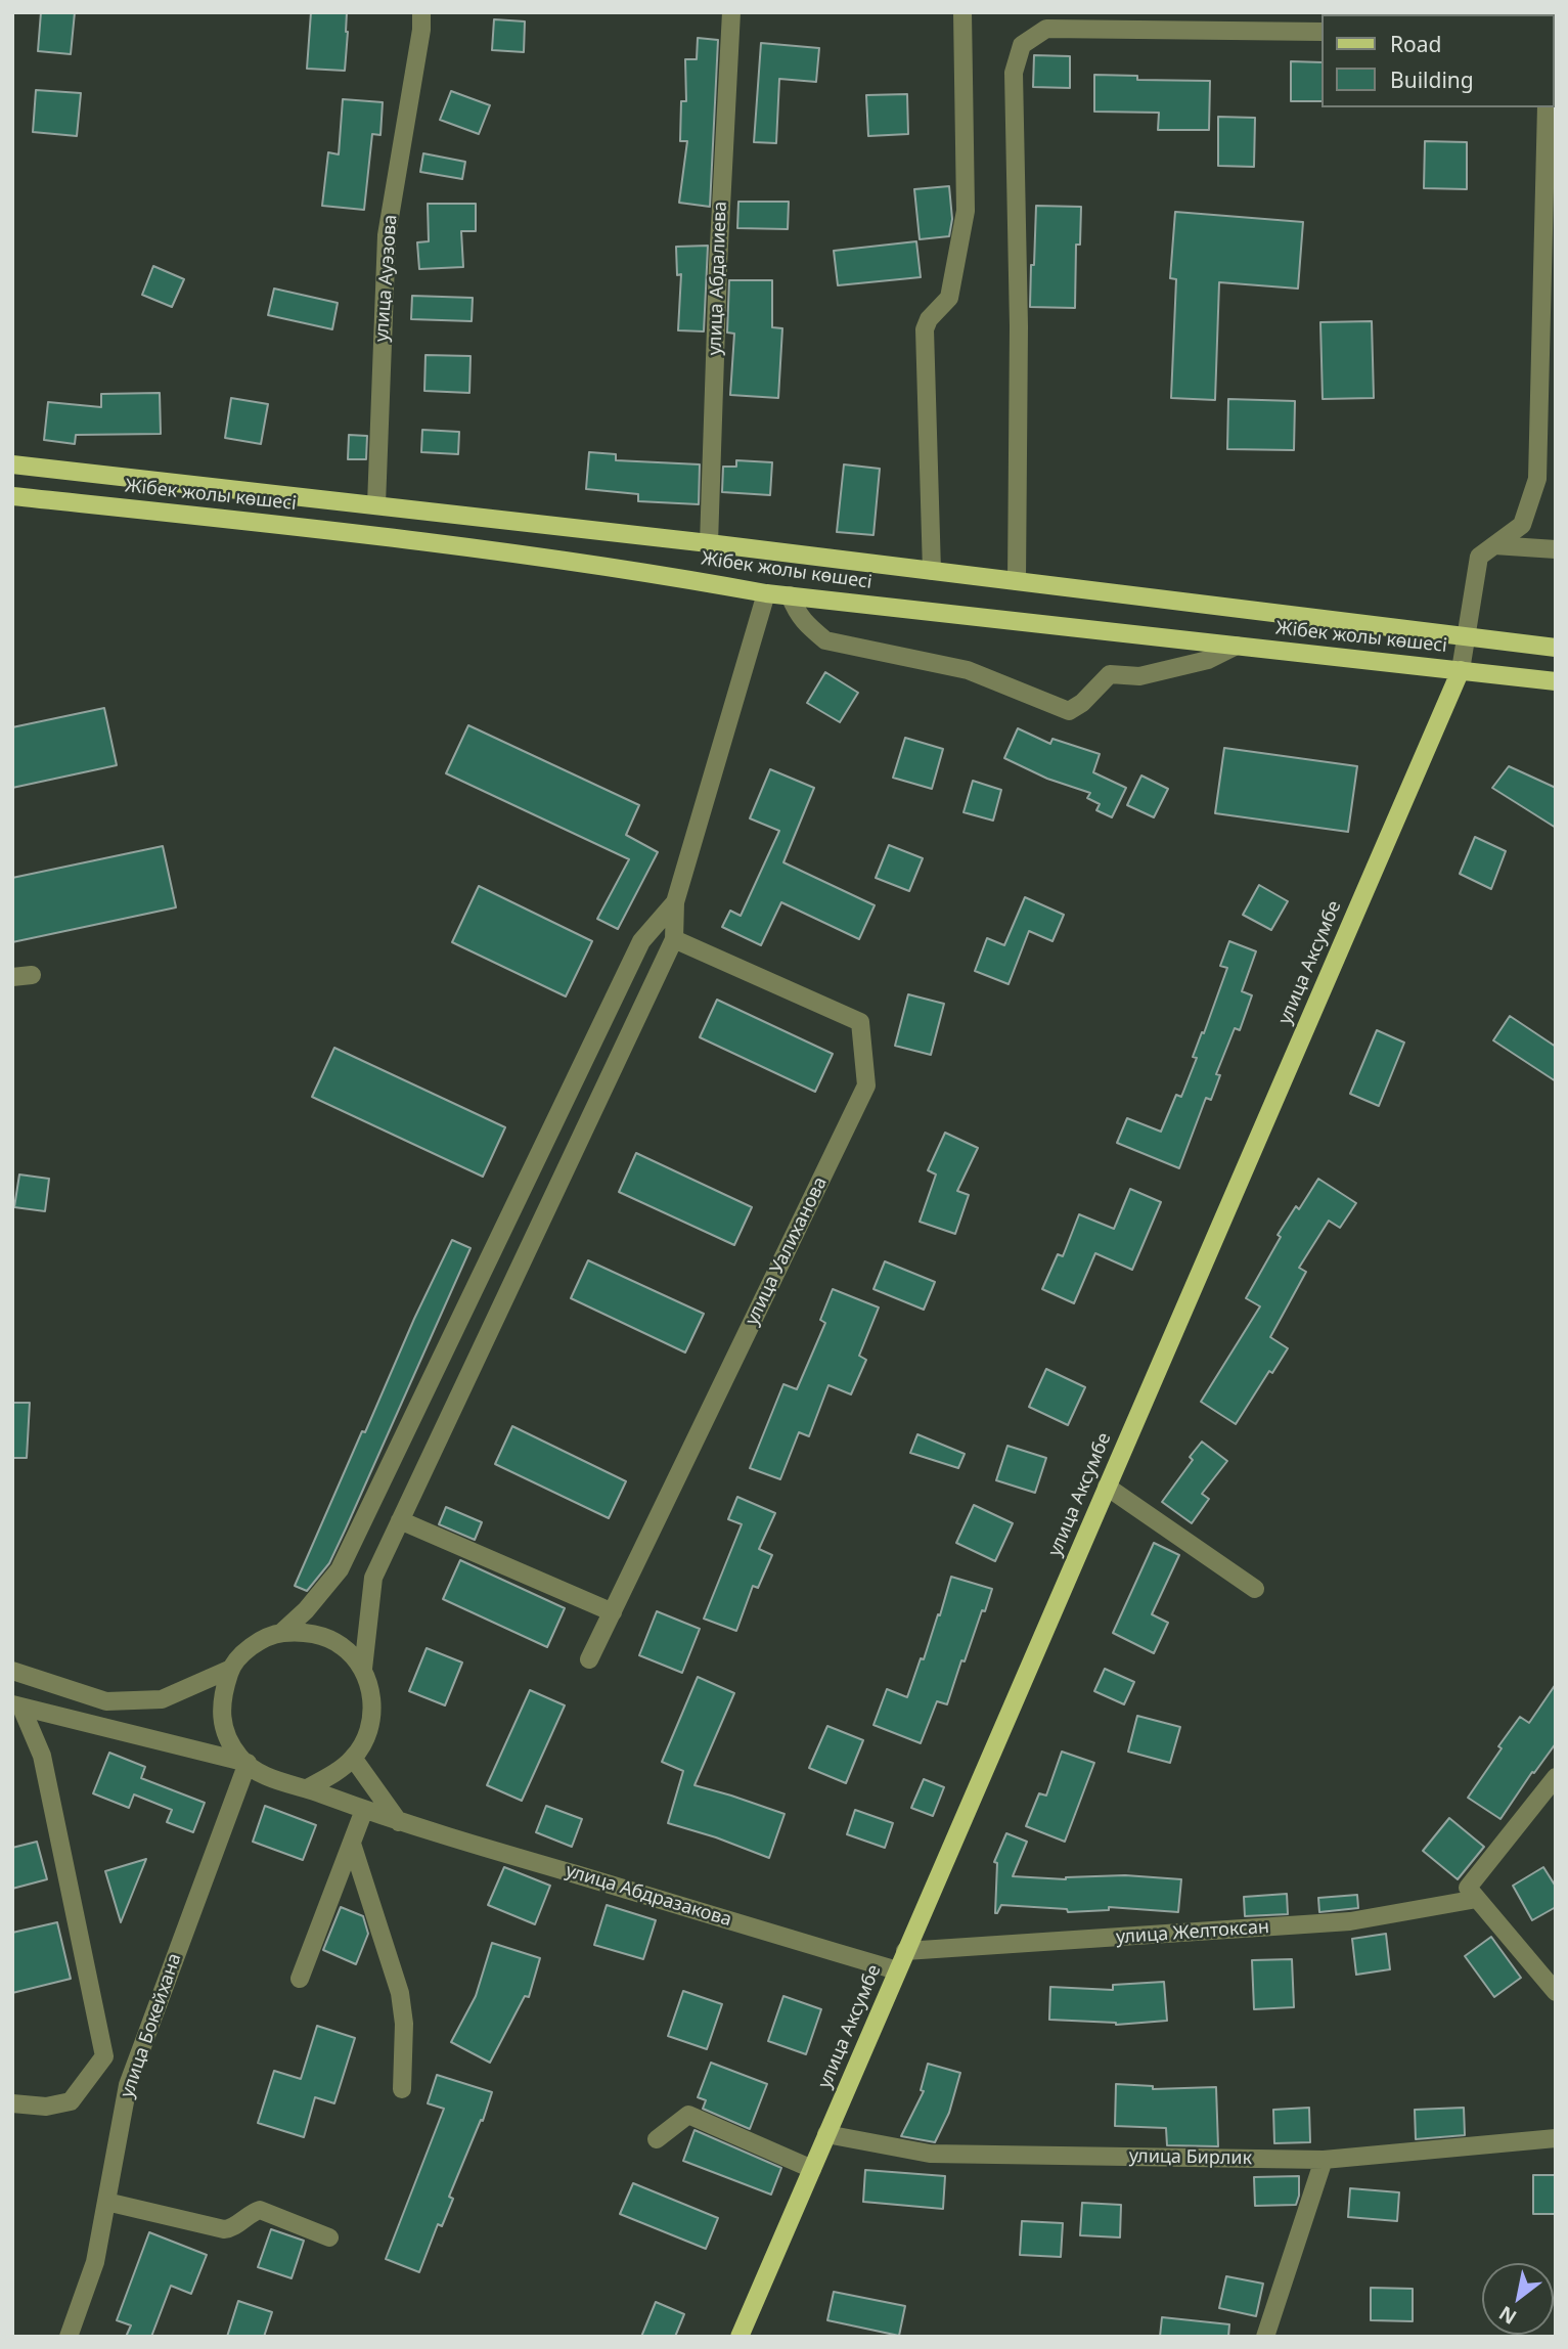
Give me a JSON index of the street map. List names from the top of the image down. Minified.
{"streets":{"main road":["Жібек жолы көшесі","улица Аксумбе"],"street":["улица Ауэзова","улица Абдалиева","улица Уалиханова","улица Абдразакова","улица Желтоксан","улица Бокейхана","улица Бирлик"]},"crossings":[["улица Ауэзова","Жібек жолы көшесі"],["улица Абдалиева","Жібек жолы көшесі"],["Жібек жолы көшесі","улица Аксумбе"],["улица Аксумбе","улица Абдразакова"],["улица Аксумбе","улица Желтоксан"],["улица Аксумбе","улица Бирлик"],["улица Абдразакова","улица Бокейхана"]],"legend":["Road","Building"],"north":"bottom left"}
